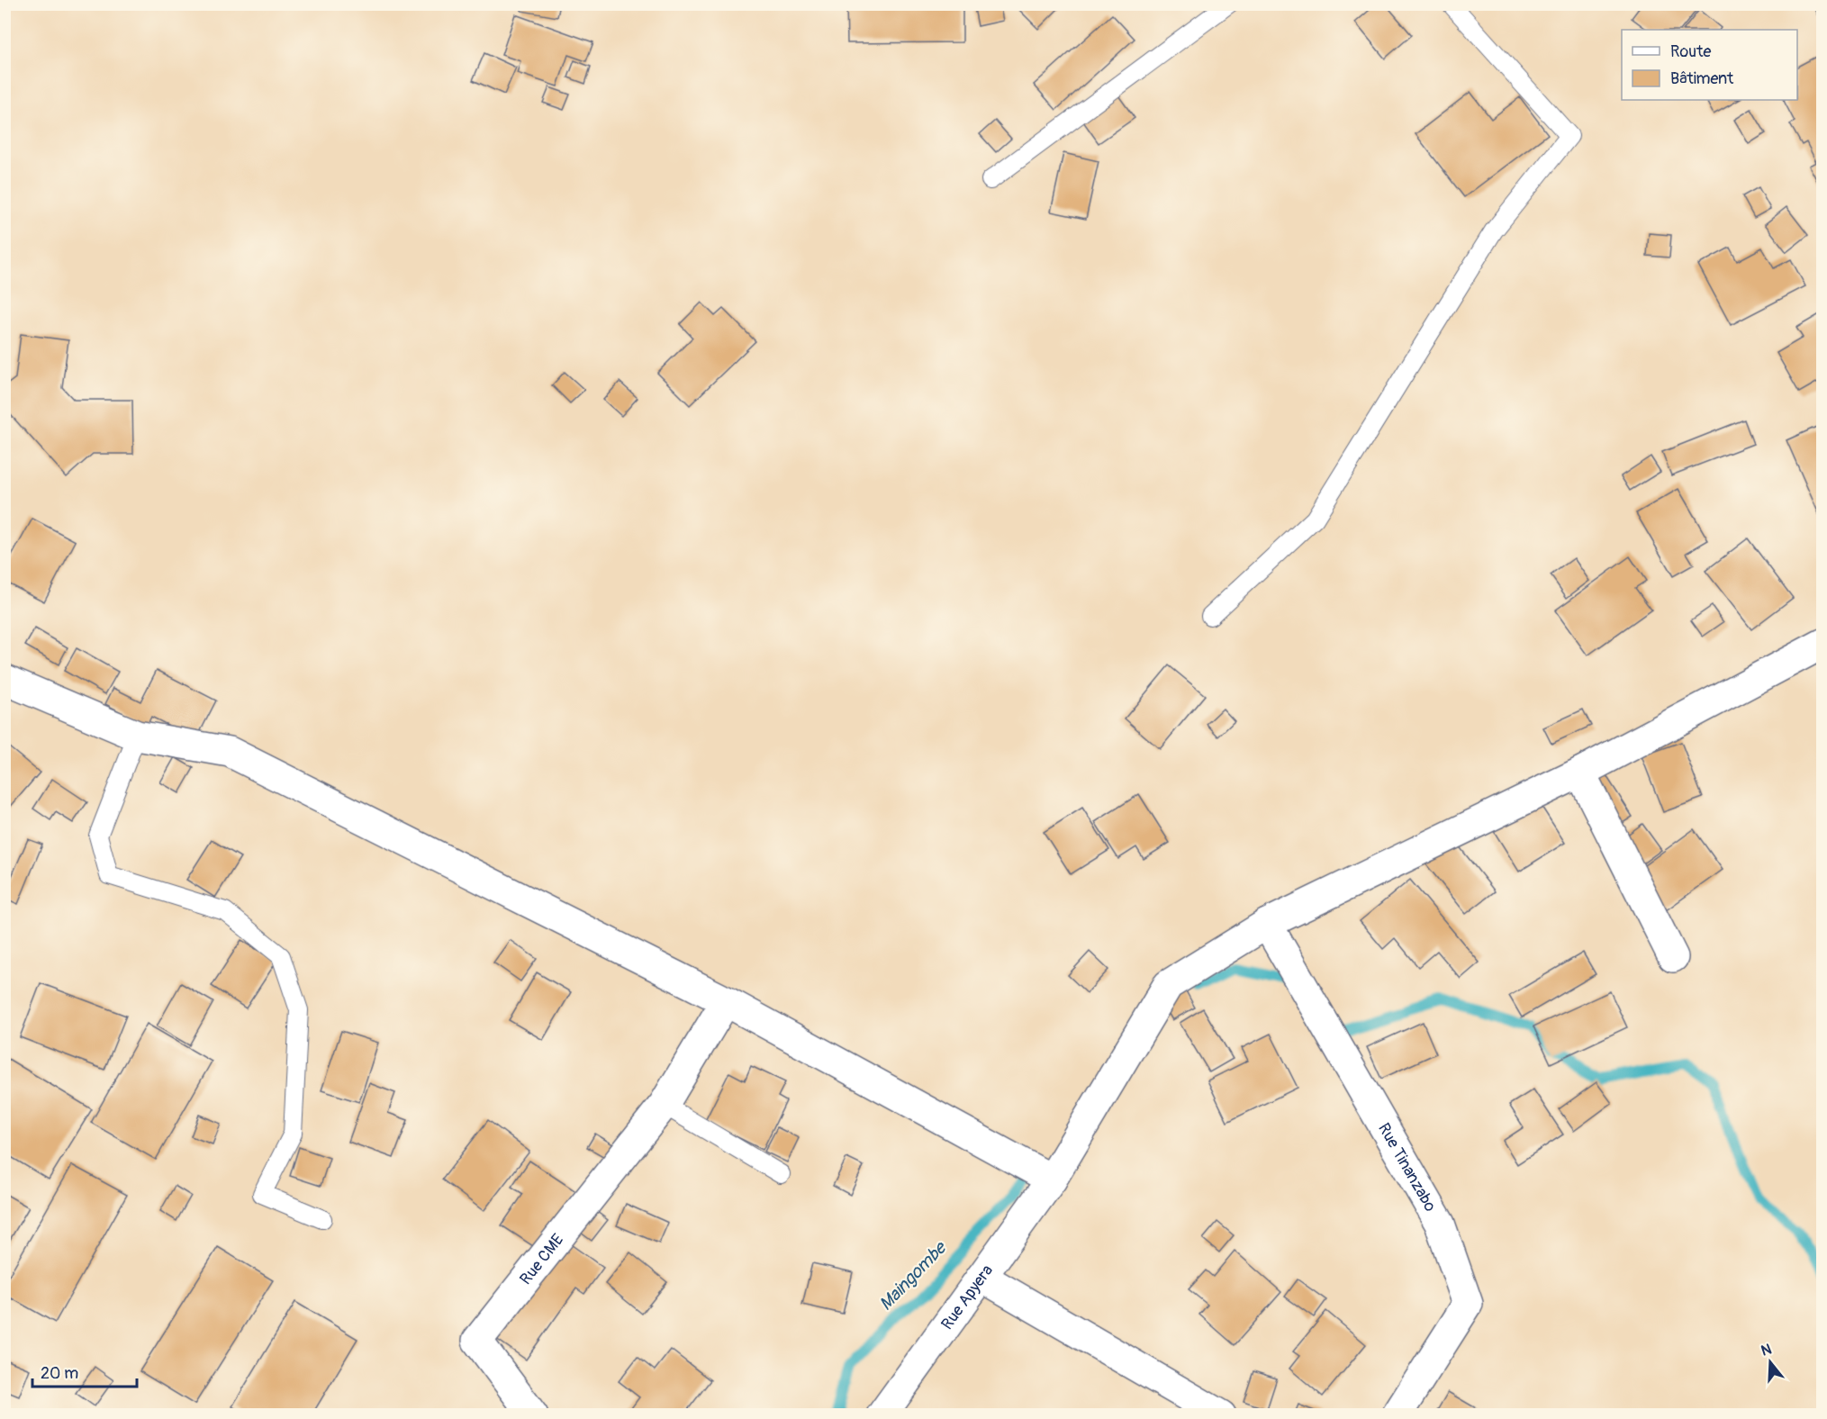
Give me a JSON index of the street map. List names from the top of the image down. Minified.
{"streets":{"street":["Rue Tinanzabo","Rue CME","Rue Apyera"]},"crossings":[["Rue Tinanzabo","Rue Apyera"]],"water":["Maingombe"],"legend":["Route","Bâtiment"],"scale_bar":"20 m","north":"top"}
